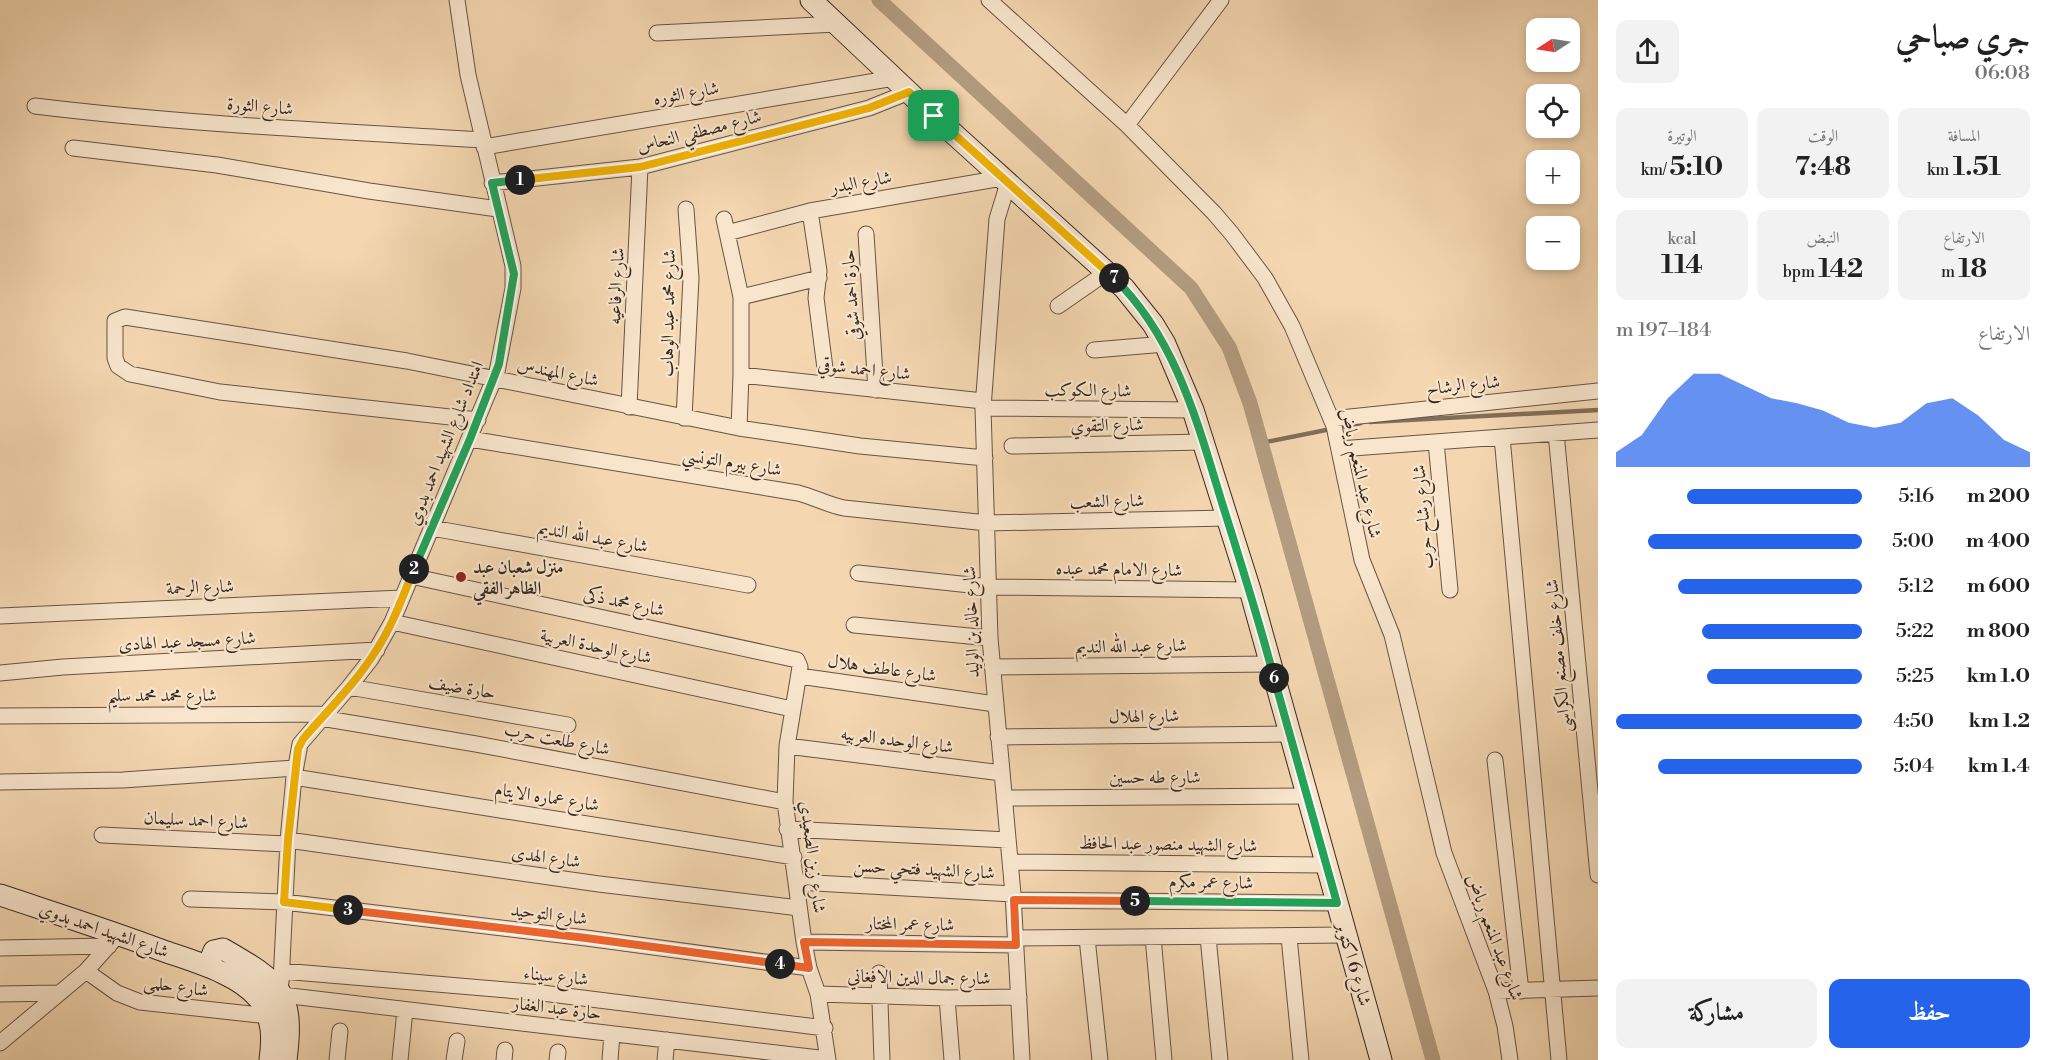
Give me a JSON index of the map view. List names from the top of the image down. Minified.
{"streets":{"main road":["شارع الشهيد احمد بدوي","شارع 6 اكتوبر"],"street":["شارع الثوره","شارع الثورة","شارع مصطفي النحاس","شارع البدر","شارع الرفاعيه","حارة احمد شوقي","شارع محمد عبد الوهاب","شارع احمد شوقي","شارع المهندس","شارع الرشاح","شارع الكوكب","شارع التقوي","امتداد شارع الشهيد احمد بدوي","شارع بيرم التونسي","شارع عبد المنعم رياض","شارع الشعب","شارع رشاح حرب","شارع عبد الله النديم","شارع الامام محمد عبده","شارع الرحمة","شارع محمد ذكى","شارع خالد بن الوليد","شارع مسجد عبد الهادى","شارع الوحدة العربية","شارع خلف مصنع الكراسى","شارع عاطف هلال","حارة ضيف","شارع محمد محمد سليم","شارع الهلال","شارع طلعت حرب","شارع الوحده العربيه","شارع طه حسين","شارع عماره الايتام","شارع احمد سليمان","شارع الشهيد منصور عبد الحافظ","شارع الهدى","شارع زين الصعيدي","شارع الشهيد فتحي حسن","شارع عمر مكرم","شارع التوحيد","شارع عمر المختار","شارع سيناء","شارع جمال الدين الافغاني","شارع حلمى","حارة عبد الغفار"]},"crossings":[["شارع الثوره","شارع الثورة"],["شارع الثوره","شارع مصطفي النحاس"],["شارع الثوره","امتداد شارع الشهيد احمد بدوي"],["شارع الثوره","شارع 6 اكتوبر"],["شارع الثورة","امتداد شارع الشهيد احمد بدوي"],["شارع مصطفي النحاس","شارع الرفاعيه"],["شارع مصطفي النحاس","امتداد شارع الشهيد احمد بدوي"],["شارع مصطفي النحاس","شارع 6 اكتوبر"],["شارع البدر","شارع خالد بن الوليد"],["شارع البدر","شارع 6 اكتوبر"],["شارع الرفاعيه","شارع المهندس"],["حارة احمد شوقي","شارع احمد شوقي"],["شارع محمد عبد الوهاب","شارع المهندس"],["شارع احمد شوقي","شارع الكوكب"],["شارع احمد شوقي","شارع خالد بن الوليد"],["شارع المهندس","امتداد شارع الشهيد احمد بدوي"],["شارع المهندس","شارع خالد بن الوليد"],["شارع الرشاح","شارع عبد المنعم رياض"],["شارع الكوكب","شارع خالد بن الوليد"],["شارع الكوكب","شارع 6 اكتوبر"],["شارع التقوي","شارع 6 اكتوبر"],["امتداد شارع الشهيد احمد بدوي","شارع بيرم التونسي"],["امتداد شارع الشهيد احمد بدوي","شارع عبد الله النديم"],["امتداد شارع الشهيد احمد بدوي","شارع الرحمة"],["امتداد شارع الشهيد احمد بدوي","شارع محمد ذكى"],["امتداد شارع الشهيد احمد بدوي","شارع مسجد عبد الهادى"],["امتداد شارع الشهيد احمد بدوي","شارع الوحدة العربية"],["امتداد شارع الشهيد احمد بدوي","حارة ضيف"],["امتداد شارع الشهيد احمد بدوي","شارع محمد محمد سليم"],["امتداد شارع الشهيد احمد بدوي","شارع طلعت حرب"],["امتداد شارع الشهيد احمد بدوي","شارع عماره الايتام"],["امتداد شارع الشهيد احمد بدوي","شارع احمد سليمان"],["امتداد شارع الشهيد احمد بدوي","شارع الهدى"],["امتداد شارع الشهيد احمد بدوي","شارع التوحيد"],["امتداد شارع الشهيد احمد بدوي","شارع سيناء"],["امتداد شارع الشهيد احمد بدوي","حارة عبد الغفار"],["شارع بيرم التونسي","شارع الشعب"],["شارع بيرم التونسي","شارع خالد بن الوليد"],["شارع الشعب","شارع خالد بن الوليد"],["شارع الشعب","شارع 6 اكتوبر"],["شارع عبد الله النديم","شارع خالد بن الوليد"],["شارع عبد الله النديم","شارع 6 اكتوبر"],["شارع الامام محمد عبده","شارع خالد بن الوليد"],["شارع الامام محمد عبده","شارع 6 اكتوبر"],["شارع محمد ذكى","شارع زين الصعيدي"],["شارع خالد بن الوليد","شارع عاطف هلال"],["شارع خالد بن الوليد","شارع الهلال"],["شارع خالد بن الوليد","شارع الوحده العربيه"],["شارع خالد بن الوليد","شارع طه حسين"],["شارع خالد بن الوليد","شارع الشهيد منصور عبد الحافظ"],["شارع خالد بن الوليد","شارع الشهيد فتحي حسن"],["شارع خالد بن الوليد","شارع عمر مكرم"],["شارع خالد بن الوليد","شارع عمر المختار"],["شارع خالد بن الوليد","شارع 6 اكتوبر"],["شارع خالد بن الوليد","شارع جمال الدين الافغاني"],["شارع الوحدة العربية","شارع زين الصعيدي"],["شارع عاطف هلال","شارع زين الصعيدي"],["شارع محمد محمد سليم","شارع طلعت حرب"],["شارع الهلال","شارع 6 اكتوبر"],["شارع طلعت حرب","شارع زين الصعيدي"],["شارع الوحده العربيه","شارع زين الصعيدي"],["شارع طه حسين","شارع 6 اكتوبر"],["شارع عماره الايتام","شارع زين الصعيدي"],["شارع احمد سليمان","شارع الهدى"],["شارع الشهيد منصور عبد الحافظ","شارع 6 اكتوبر"],["شارع الهدى","شارع زين الصعيدي"],["شارع زين الصعيدي","شارع الشهيد فتحي حسن"],["شارع زين الصعيدي","شارع التوحيد"],["شارع زين الصعيدي","شارع عمر المختار"],["شارع زين الصعيدي","شارع سيناء"],["شارع زين الصعيدي","شارع جمال الدين الافغاني"],["شارع زين الصعيدي","حارة عبد الغفار"],["شارع الشهيد فتحي حسن","شارع عمر مكرم"],["شارع عمر مكرم","شارع 6 اكتوبر"],["شارع عمر المختار","شارع 6 اكتوبر"],["شارع الشهيد احمد بدوي","شارع حلمى"],["شارع سيناء","حارة عبد الغفار"]],"places":["منزل شعبان عبد الظاهر الفقي"],"north":"left","page":{"heading":["جري صباحي","06:08"],"map_buttons":["+","−"],"stats":[["المسافة","1.51 km"],["الوقت","7:48"],["الوتيرة","5:10 /km"],["الارتفاع","18 m"],["النبض","142 bpm"],["kcal","114"]],"pins":["1","7","2","6","5","3","4"],"chart":["الارتفاع","184–197 m"],"list":[{"name":"200 m","note":"5:16"},{"name":"400 m","note":"5:00"},{"name":"600 m","note":"5:12"},{"name":"800 m","note":"5:22"},{"name":"1.0 km","note":"5:25"},{"name":"1.2 km","note":"4:50"},{"name":"1.4 km","note":"5:04"}],"buttons":["حفظ","مشاركة"]}}
